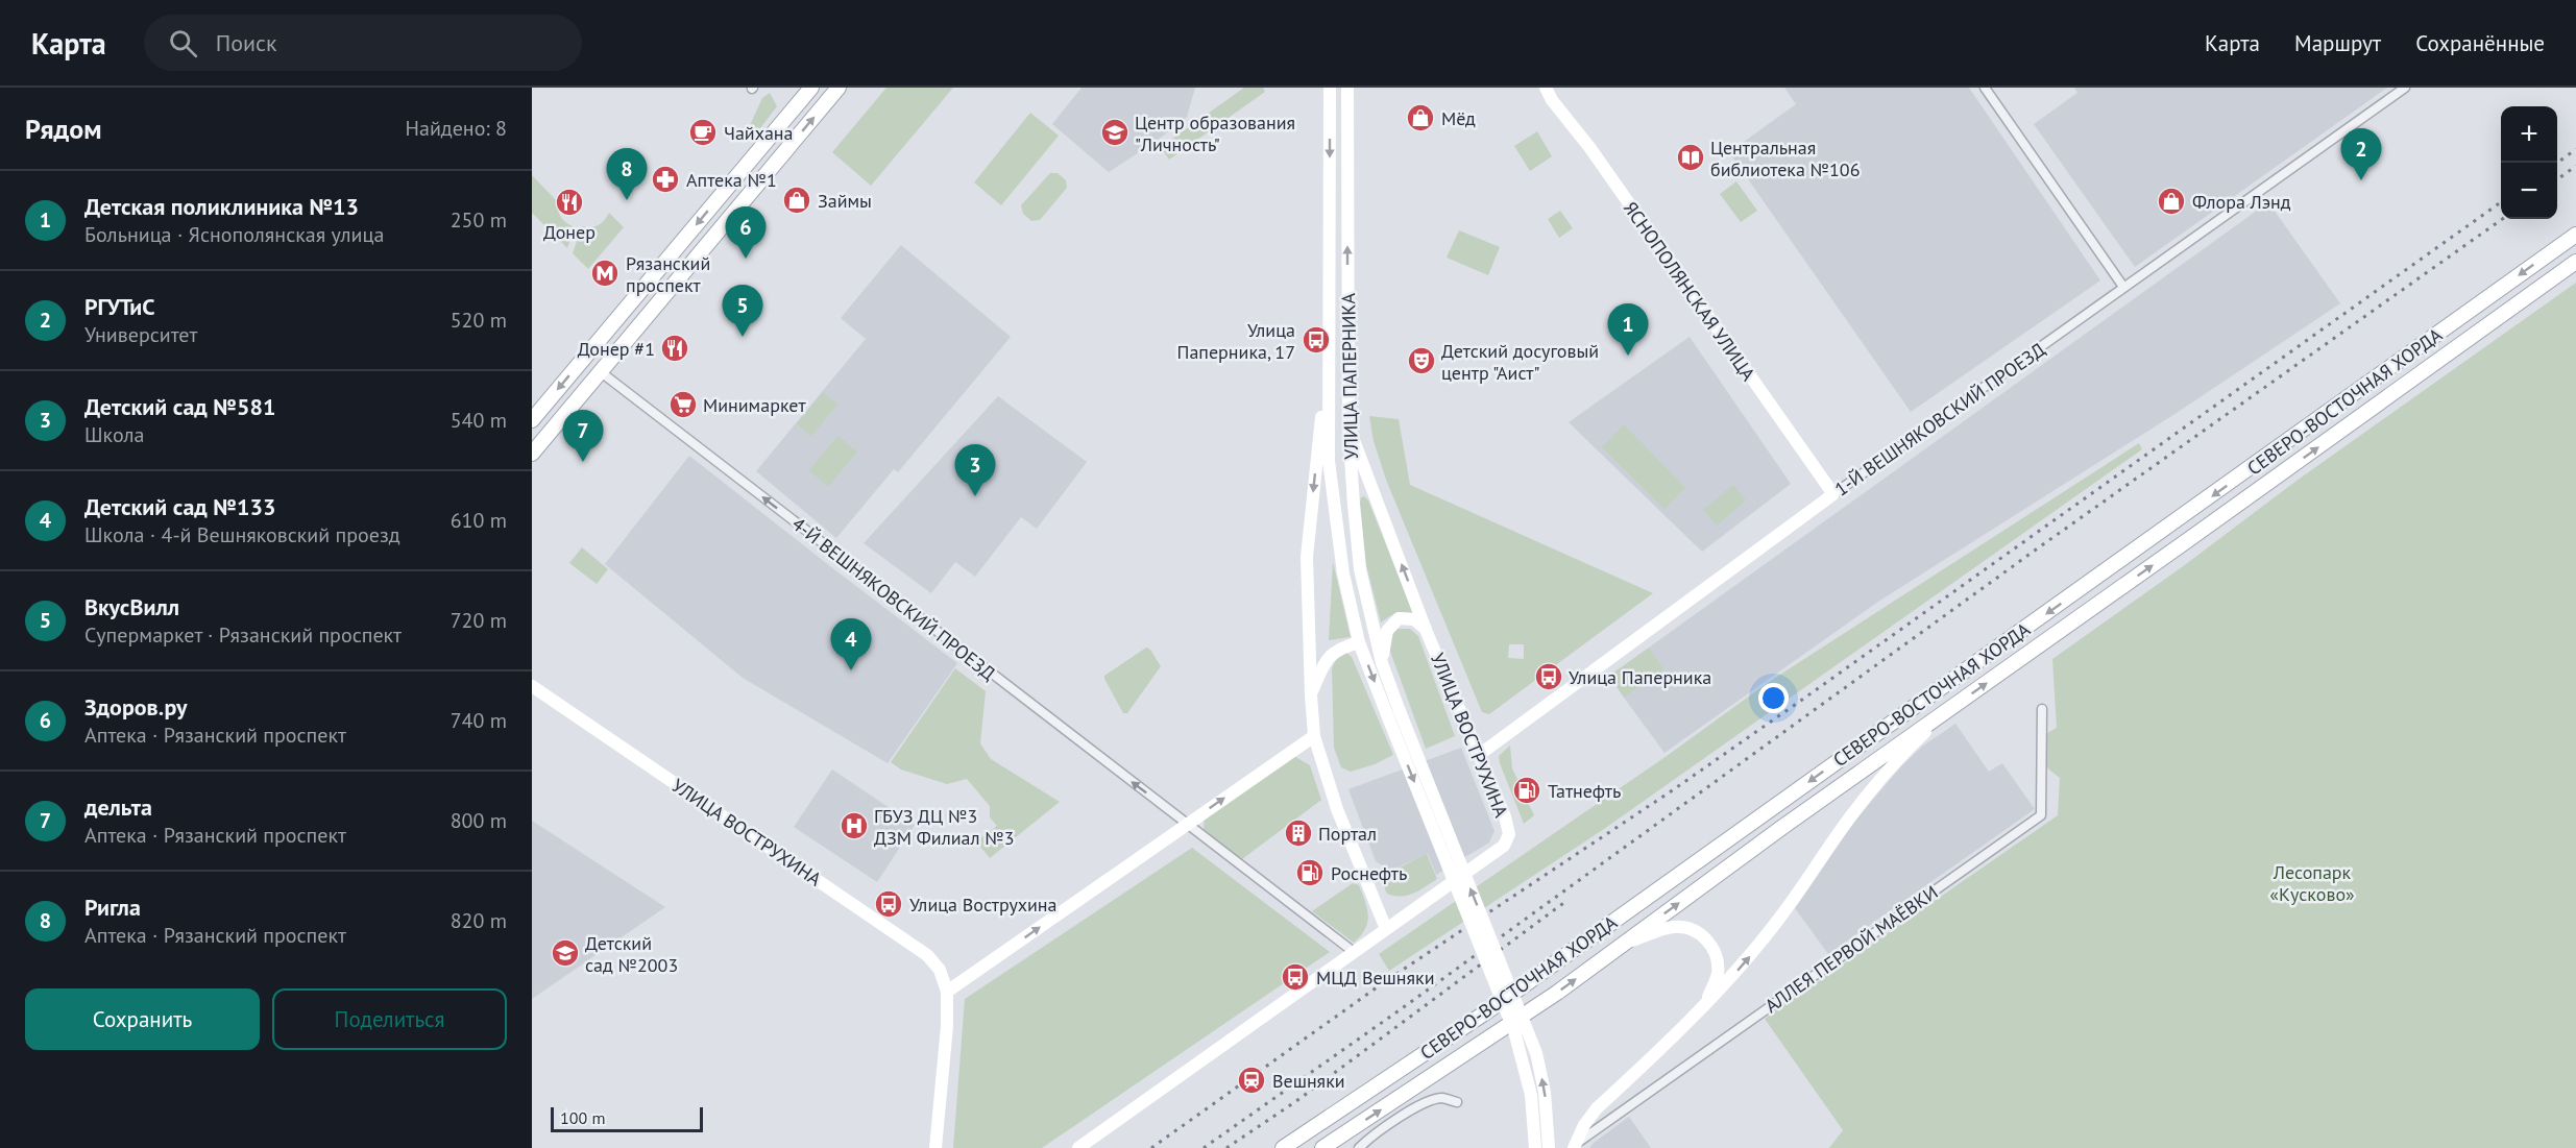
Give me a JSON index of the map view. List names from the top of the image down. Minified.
{"streets":{"main road":["СЕВЕРО-ВОСТОЧНАЯ ХОРДА"],"street":["ЯСНОПОЛЯНСКАЯ УЛИЦА","УЛИЦА ПАПЕРНИКА","1-Й ВЕШНЯКОВСКИЙ ПРОЕЗД","4-Й ВЕШНЯКОВСКИЙ ПРОЕЗД","УЛИЦА ВОСТРУХИНА","АЛЛЕЯ ПЕРВОЙ МАЁВКИ"]},"crossings":[["ЯСНОПОЛЯНСКАЯ УЛИЦА","1-Й ВЕШНЯКОВСКИЙ ПРОЕЗД"],["УЛИЦА ПАПЕРНИКА","УЛИЦА ВОСТРУХИНА"],["1-Й ВЕШНЯКОВСКИЙ ПРОЕЗД","УЛИЦА ВОСТРУХИНА"],["4-Й ВЕШНЯКОВСКИЙ ПРОЕЗД","УЛИЦА ВОСТРУХИНА"]],"one_way":["4-Й ВЕШНЯКОВСКИЙ ПРОЕЗД"],"parks":["Лесопарк «Кусково»"],"places":{"shop":["Мёд","Займы","Флора Лэнд"],"cafe":["Чайхана"],"school or university":["Центр образования \"Личность\"","Детский сад №2003"],"library":["Центральная библиотека №106"],"pharmacy":["Аптека №1"],"restaurant":["Донер","Донер #1"],"metro station":["Рязанский проспект"],"bus stop":["Улица Паперника, 17","Улица Паперника","Улица Вострухина","МЦД Вешняки"],"theatre":["Детский досуговый центр \"Аист\""],"supermarket":["Минимаркет"],"fuel station":["Татнефть","Роснефть"],"hospital":["ГБУЗ ДЦ №3 ДЗМ Филиал №3"],"building":["Портал"],"station":["Вешняки"]},"scale_bar":"100 m","page":{"header":"Карта","search":"Поиск","nav":["Карта","Маршрут","Сохранённые"],"heading":["Рядом","Найдено: 8"],"map_buttons":["+","−"],"pins":["2","8","6","5","1","7","3","4"],"list":[{"mark":"1","name":"Детская поликлиника №13","note":"Больница · Яснополянская улица","value":"250 m"},{"mark":"2","name":"РГУТиС","note":"Университет","value":"520 m"},{"mark":"3","name":"Детский сад №581","note":"Школа","value":"540 m"},{"mark":"4","name":"Детский сад №133","note":"Школа · 4-й Вешняковский проезд","value":"610 m"},{"mark":"5","name":"ВкусВилл","note":"Супермаркет · Рязанский проспект","value":"720 m"},{"mark":"6","name":"Здоров.ру","note":"Аптека · Рязанский проспект","value":"740 m"},{"mark":"7","name":"дельта","note":"Аптека · Рязанский проспект","value":"800 m"},{"mark":"8","name":"Ригла","note":"Аптека · Рязанский проспект","value":"820 m"}],"buttons":["Сохранить","Поделиться"],"scale":"100 m"}}
